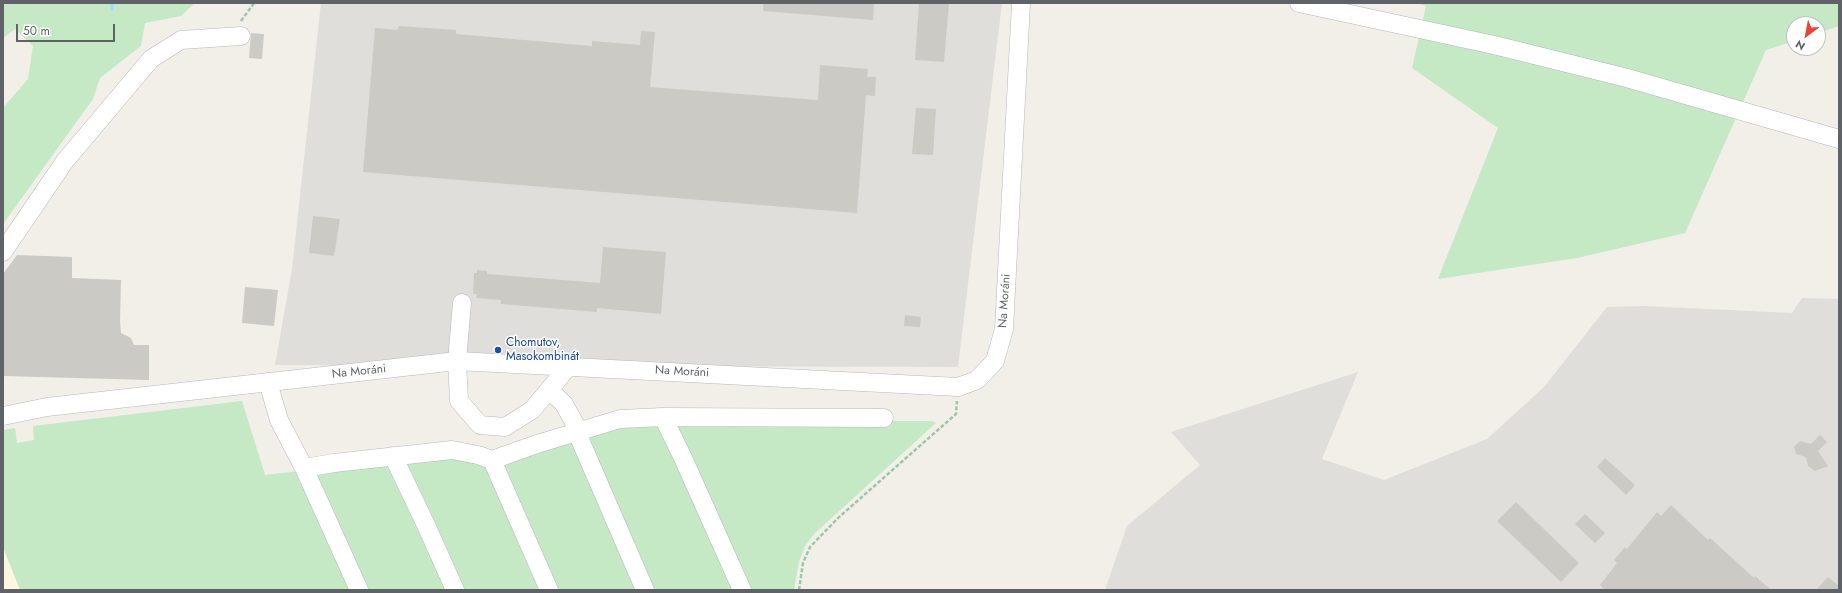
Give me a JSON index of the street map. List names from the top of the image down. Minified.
{"streets":{"street":["Na Moráni"]},"places":["Chomutov, Masokombinát"],"scale_bar":"50 m","north":"bottom left"}
